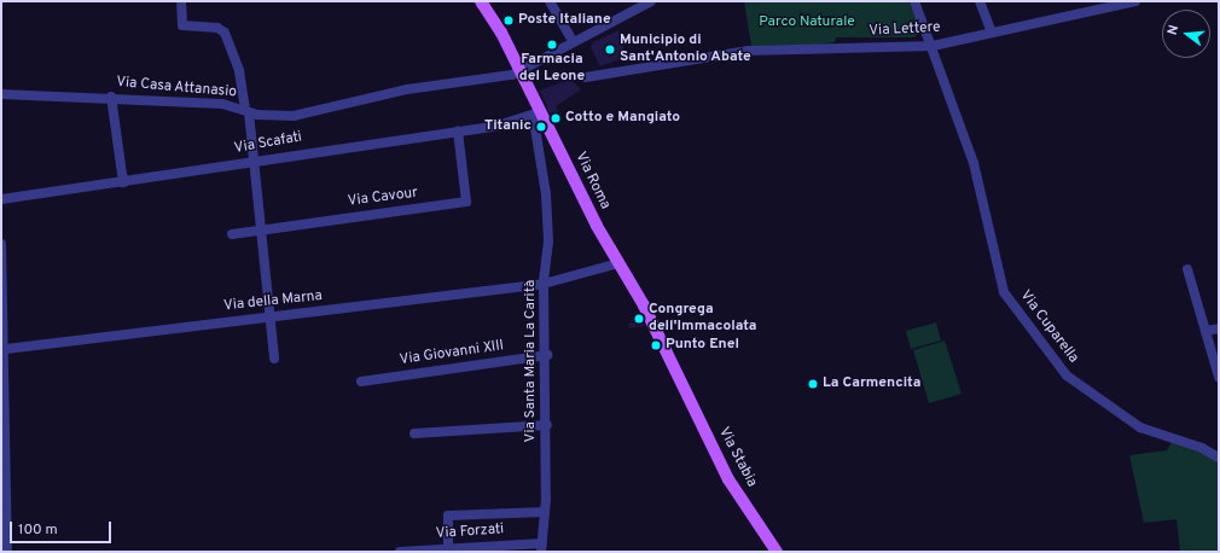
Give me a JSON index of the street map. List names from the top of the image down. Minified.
{"streets":{"main road":["Via Roma","Via Stabia"],"street":["Via Lettere","Via Casa Attanasio","Via Scafati","Via Cavour","Via della Marna","Via Cuparella","Via Giovanni XIII","Via Santa Maria La Carità","Via Forzati"]},"crossings":[["Via Lettere","Via Cuparella"],["Via Casa Attanasio","Via Roma"],["Via Scafati","Via Roma"],["Via Scafati","Via Cavour"],["Via Scafati","Via Santa Maria La Carità"],["Via Roma","Via della Marna"],["Via Roma","Via Santa Maria La Carità"],["Via Roma","Via Stabia"],["Via della Marna","Via Santa Maria La Carità"],["Via Giovanni XIII","Via Santa Maria La Carità"],["Via Santa Maria La Carità","Via Forzati"]],"parks":["Parco Naturale"],"places":["Poste Italiane","Farmacia del Leone","Municipio di Sant'Antonio Abate","Cotto e Mangiato","Titanic","Congrega dell'Immacolata","Punto Enel","La Carmencita"],"scale_bar":"100 m","north":"left"}
